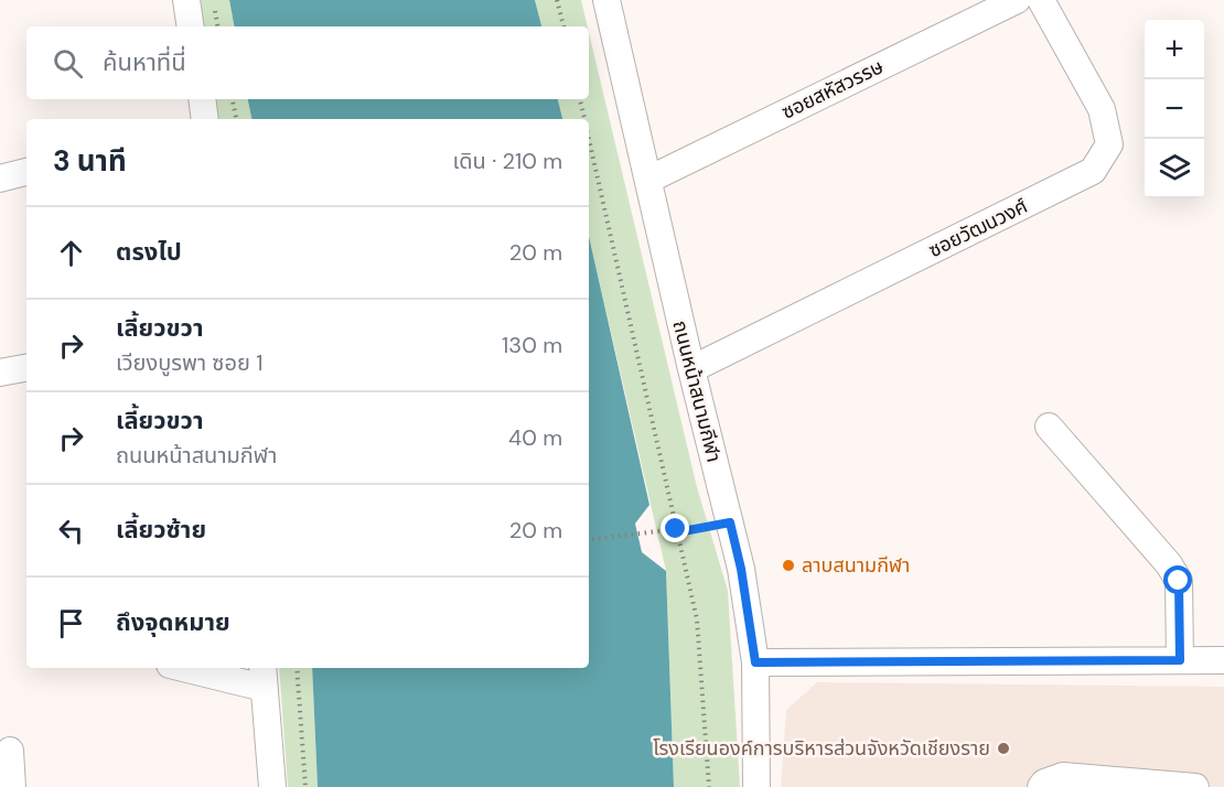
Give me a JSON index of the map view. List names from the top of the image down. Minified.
{"streets":{"street":["ซอยสหัสวรรษ","ซอยวัฒนวงศ์","ถนนหน้าสนามกีฬา"]},"crossings":[["ซอยสหัสวรรษ","ถนนหน้าสนามกีฬา"],["ซอยวัฒนวงศ์","ถนนหน้าสนามกีฬา"]],"places":["ลาบสนามกีฬา","โรงเรียนองค์การบริหารส่วนจังหวัดเชียงราย"],"page":{"map_buttons":["+","−"],"search":"ค้นหาที่นี่","heading":["3 นาที","เดิน · 210 m"],"list":[["ตรงไป","20 m"],["เลี้ยวขวา","เวียงบูรพา ซอย 1","130 m"],["เลี้ยวขวา","ถนนหน้าสนามกีฬา","40 m"],["เลี้ยวซ้าย","20 m"],"ถึงจุดหมาย"]}}
